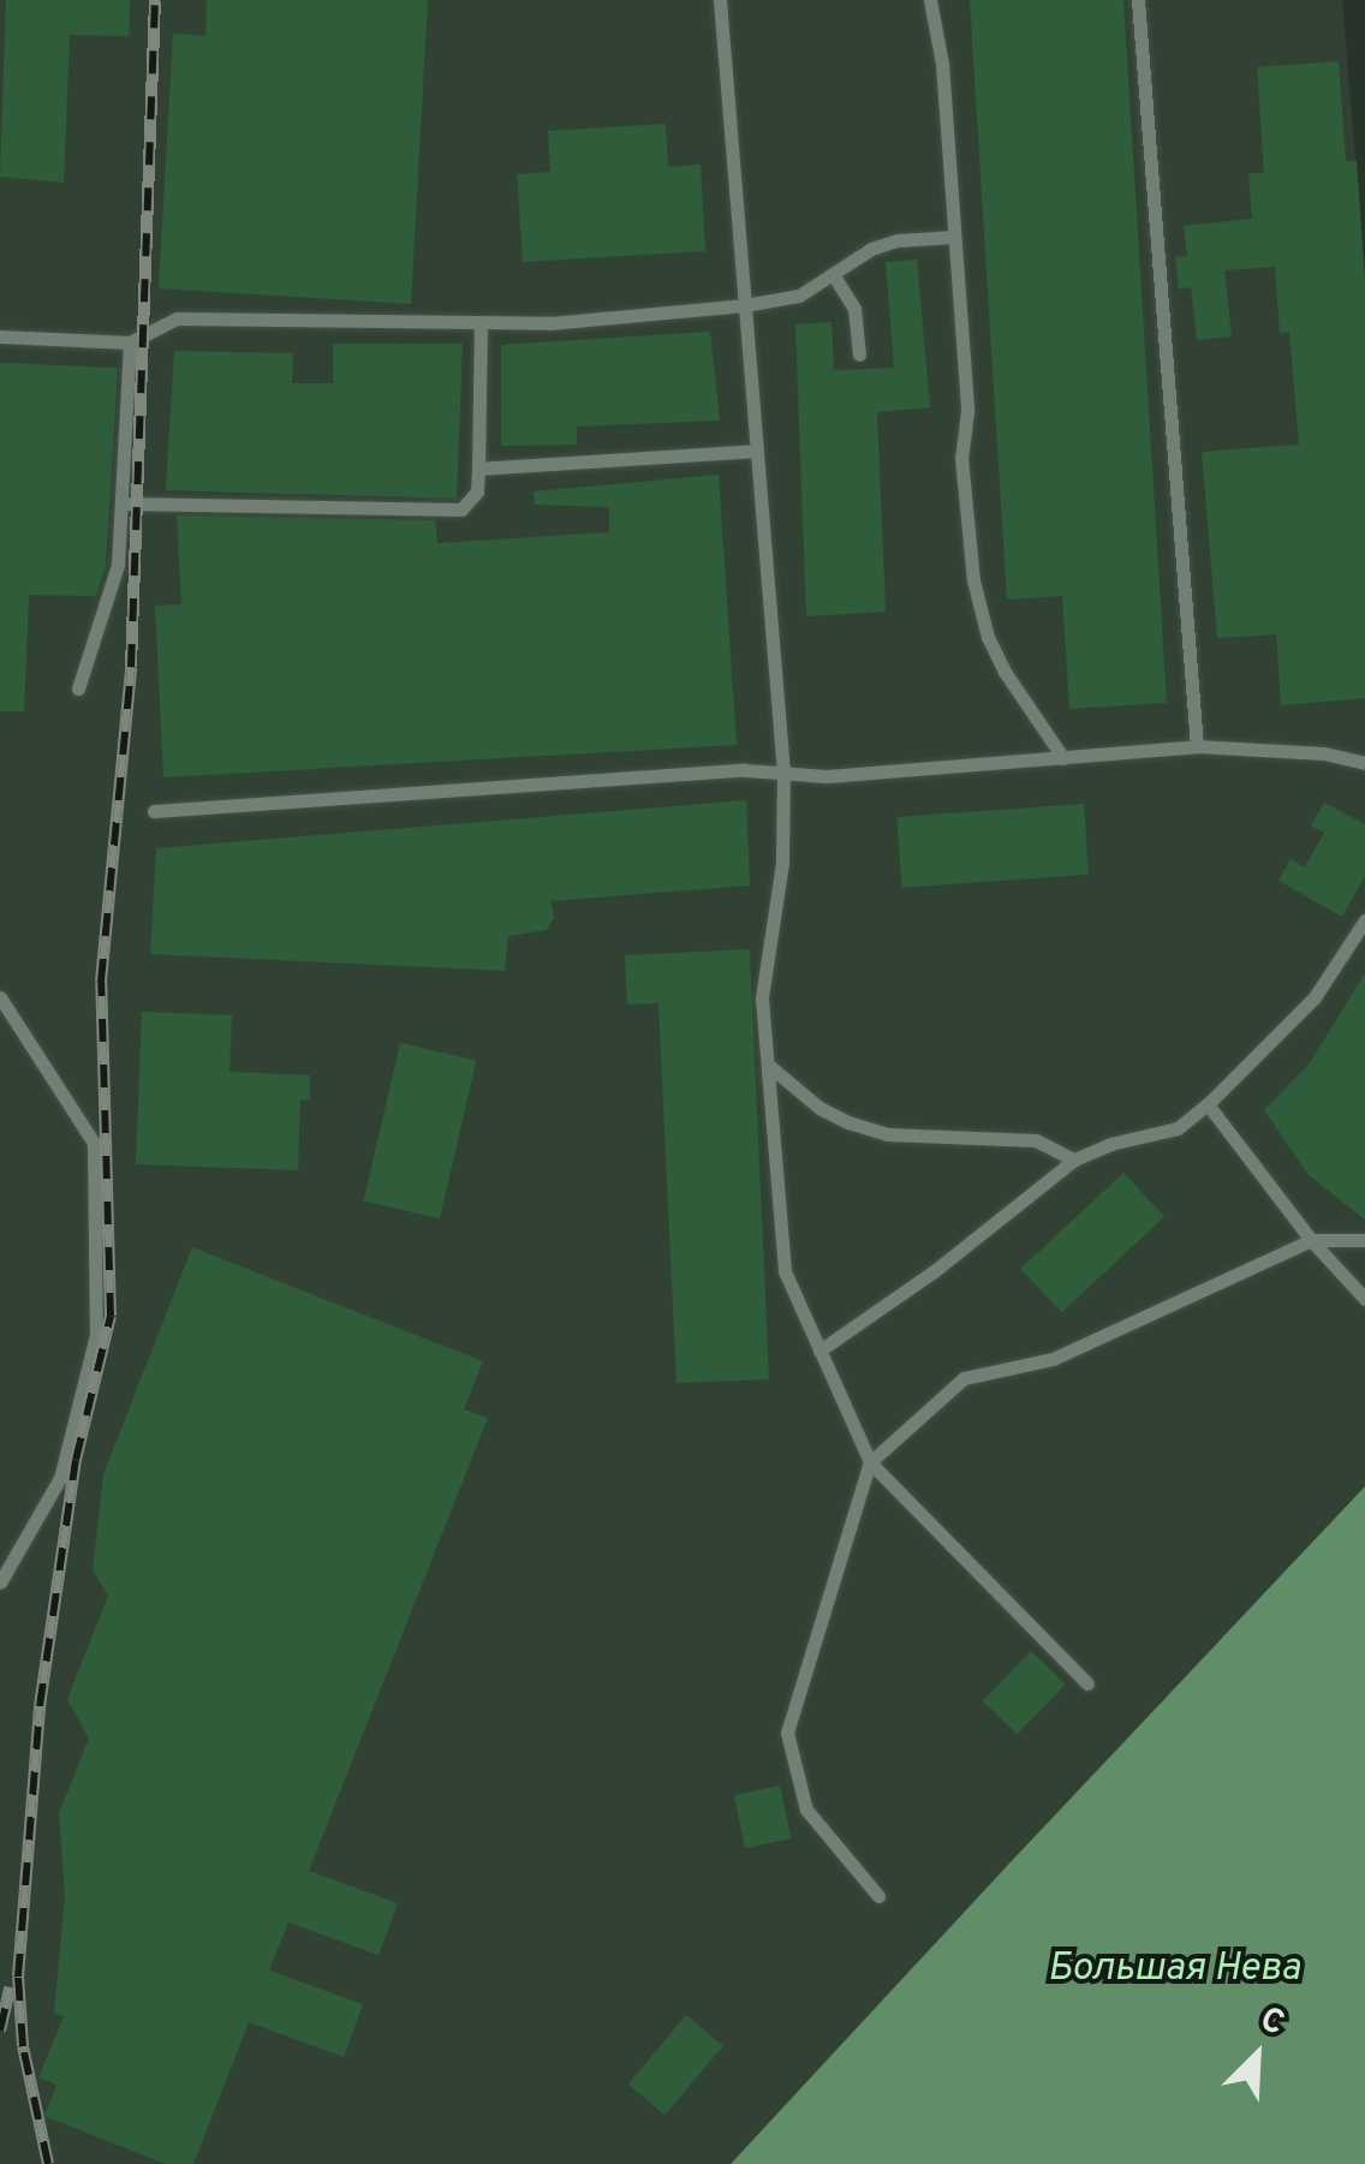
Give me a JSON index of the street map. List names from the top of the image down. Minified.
{"water":["Большая Нева"],"north":"top right"}
